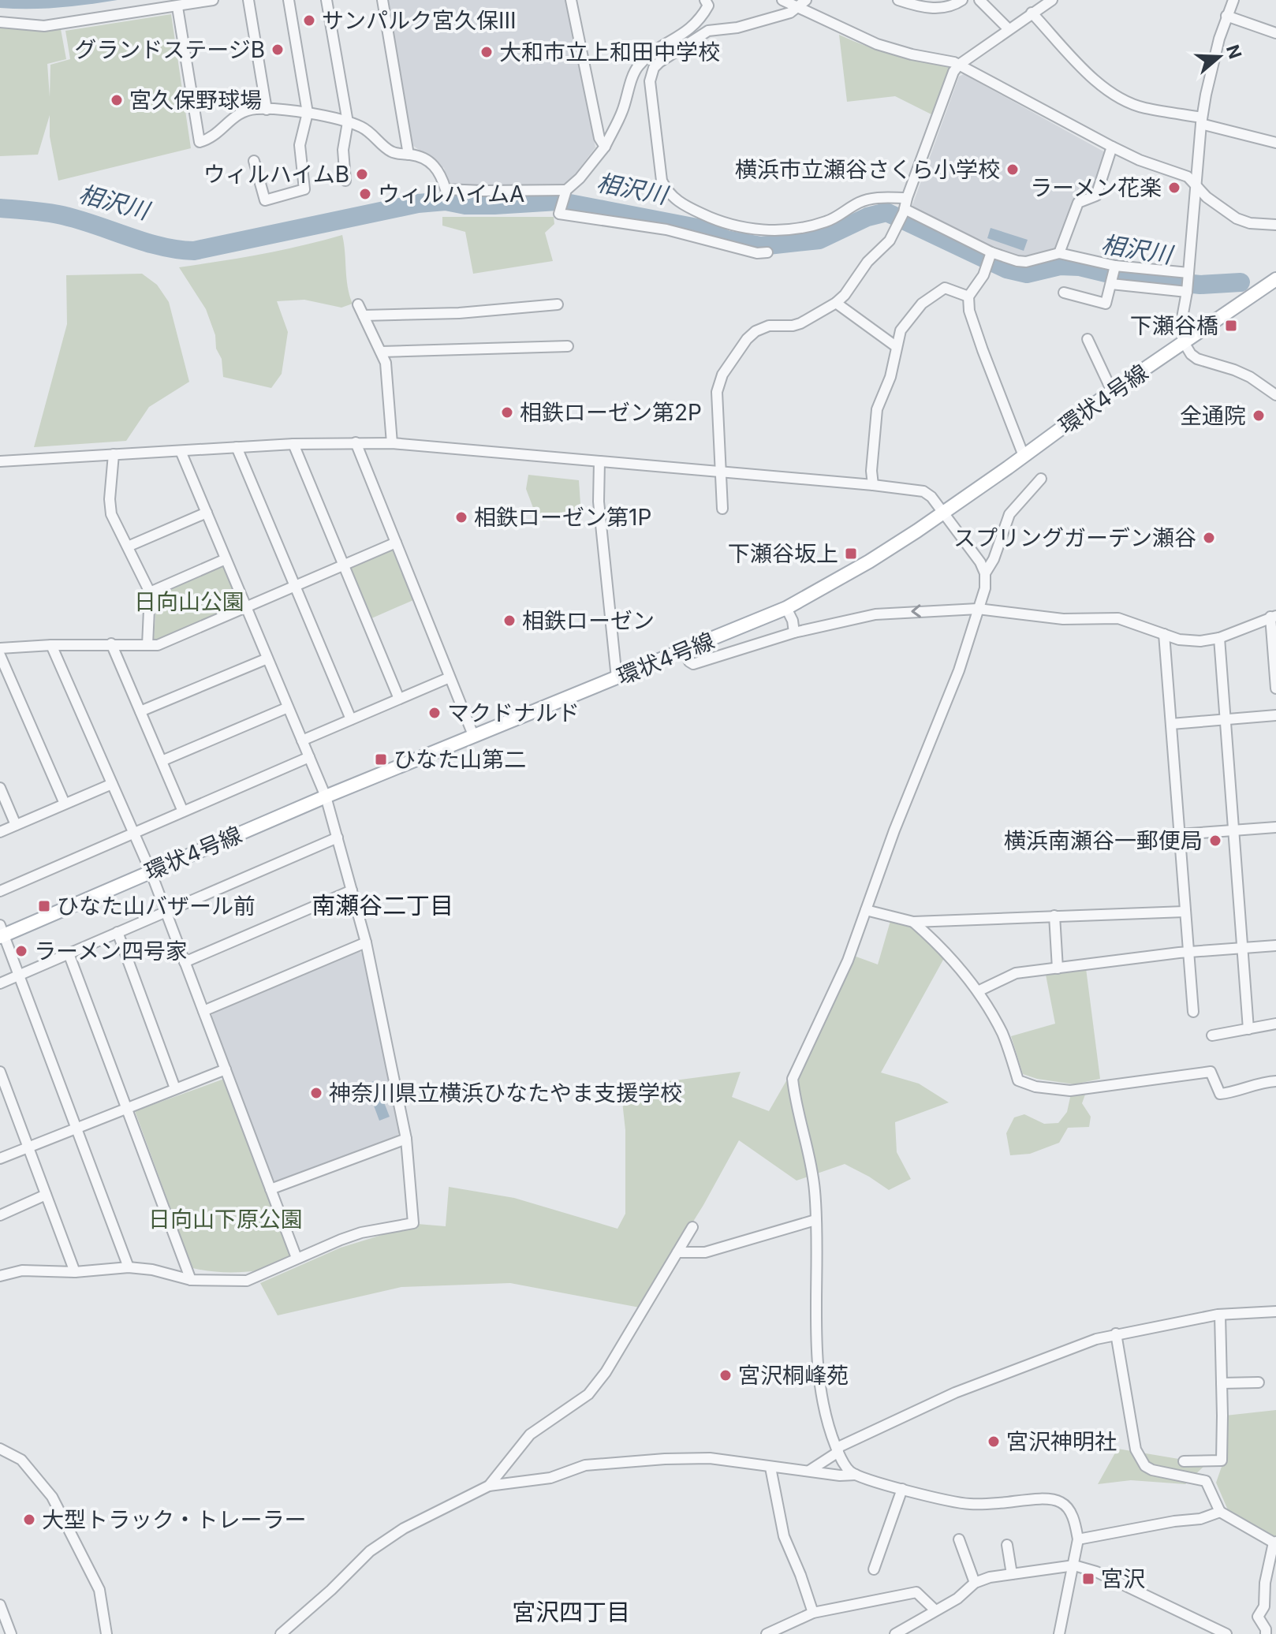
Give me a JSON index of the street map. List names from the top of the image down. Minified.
{"streets":{"main road":["環状4号線"]},"districts":["南瀬谷二丁目","宮沢四丁目"],"water":["相沢川"],"parks":["日向山公園","日向山下原公園"],"places":{"other":["サンパルク宮久保Ⅲ","グランドステージB","大和市立上和田中学校","宮久保野球場","横浜市立瀬谷さくら小学校","ウィルハイムB","ラーメン花楽","ウィルハイムA","相鉄ローゼン第2P","全通院","相鉄ローゼン第1P","スプリングガーデン瀬谷","相鉄ローゼン","マクドナルド","横浜南瀬谷一郵便局","ラーメン四号家","神奈川県立横浜ひなたやま支援学校","宮沢桐峰苑","宮沢神明社","大型トラック・トレーラー"],"transit":["下瀬谷橋","下瀬谷坂上","ひなた山第二","ひなた山バザール前","宮沢"]},"north":"right"}
